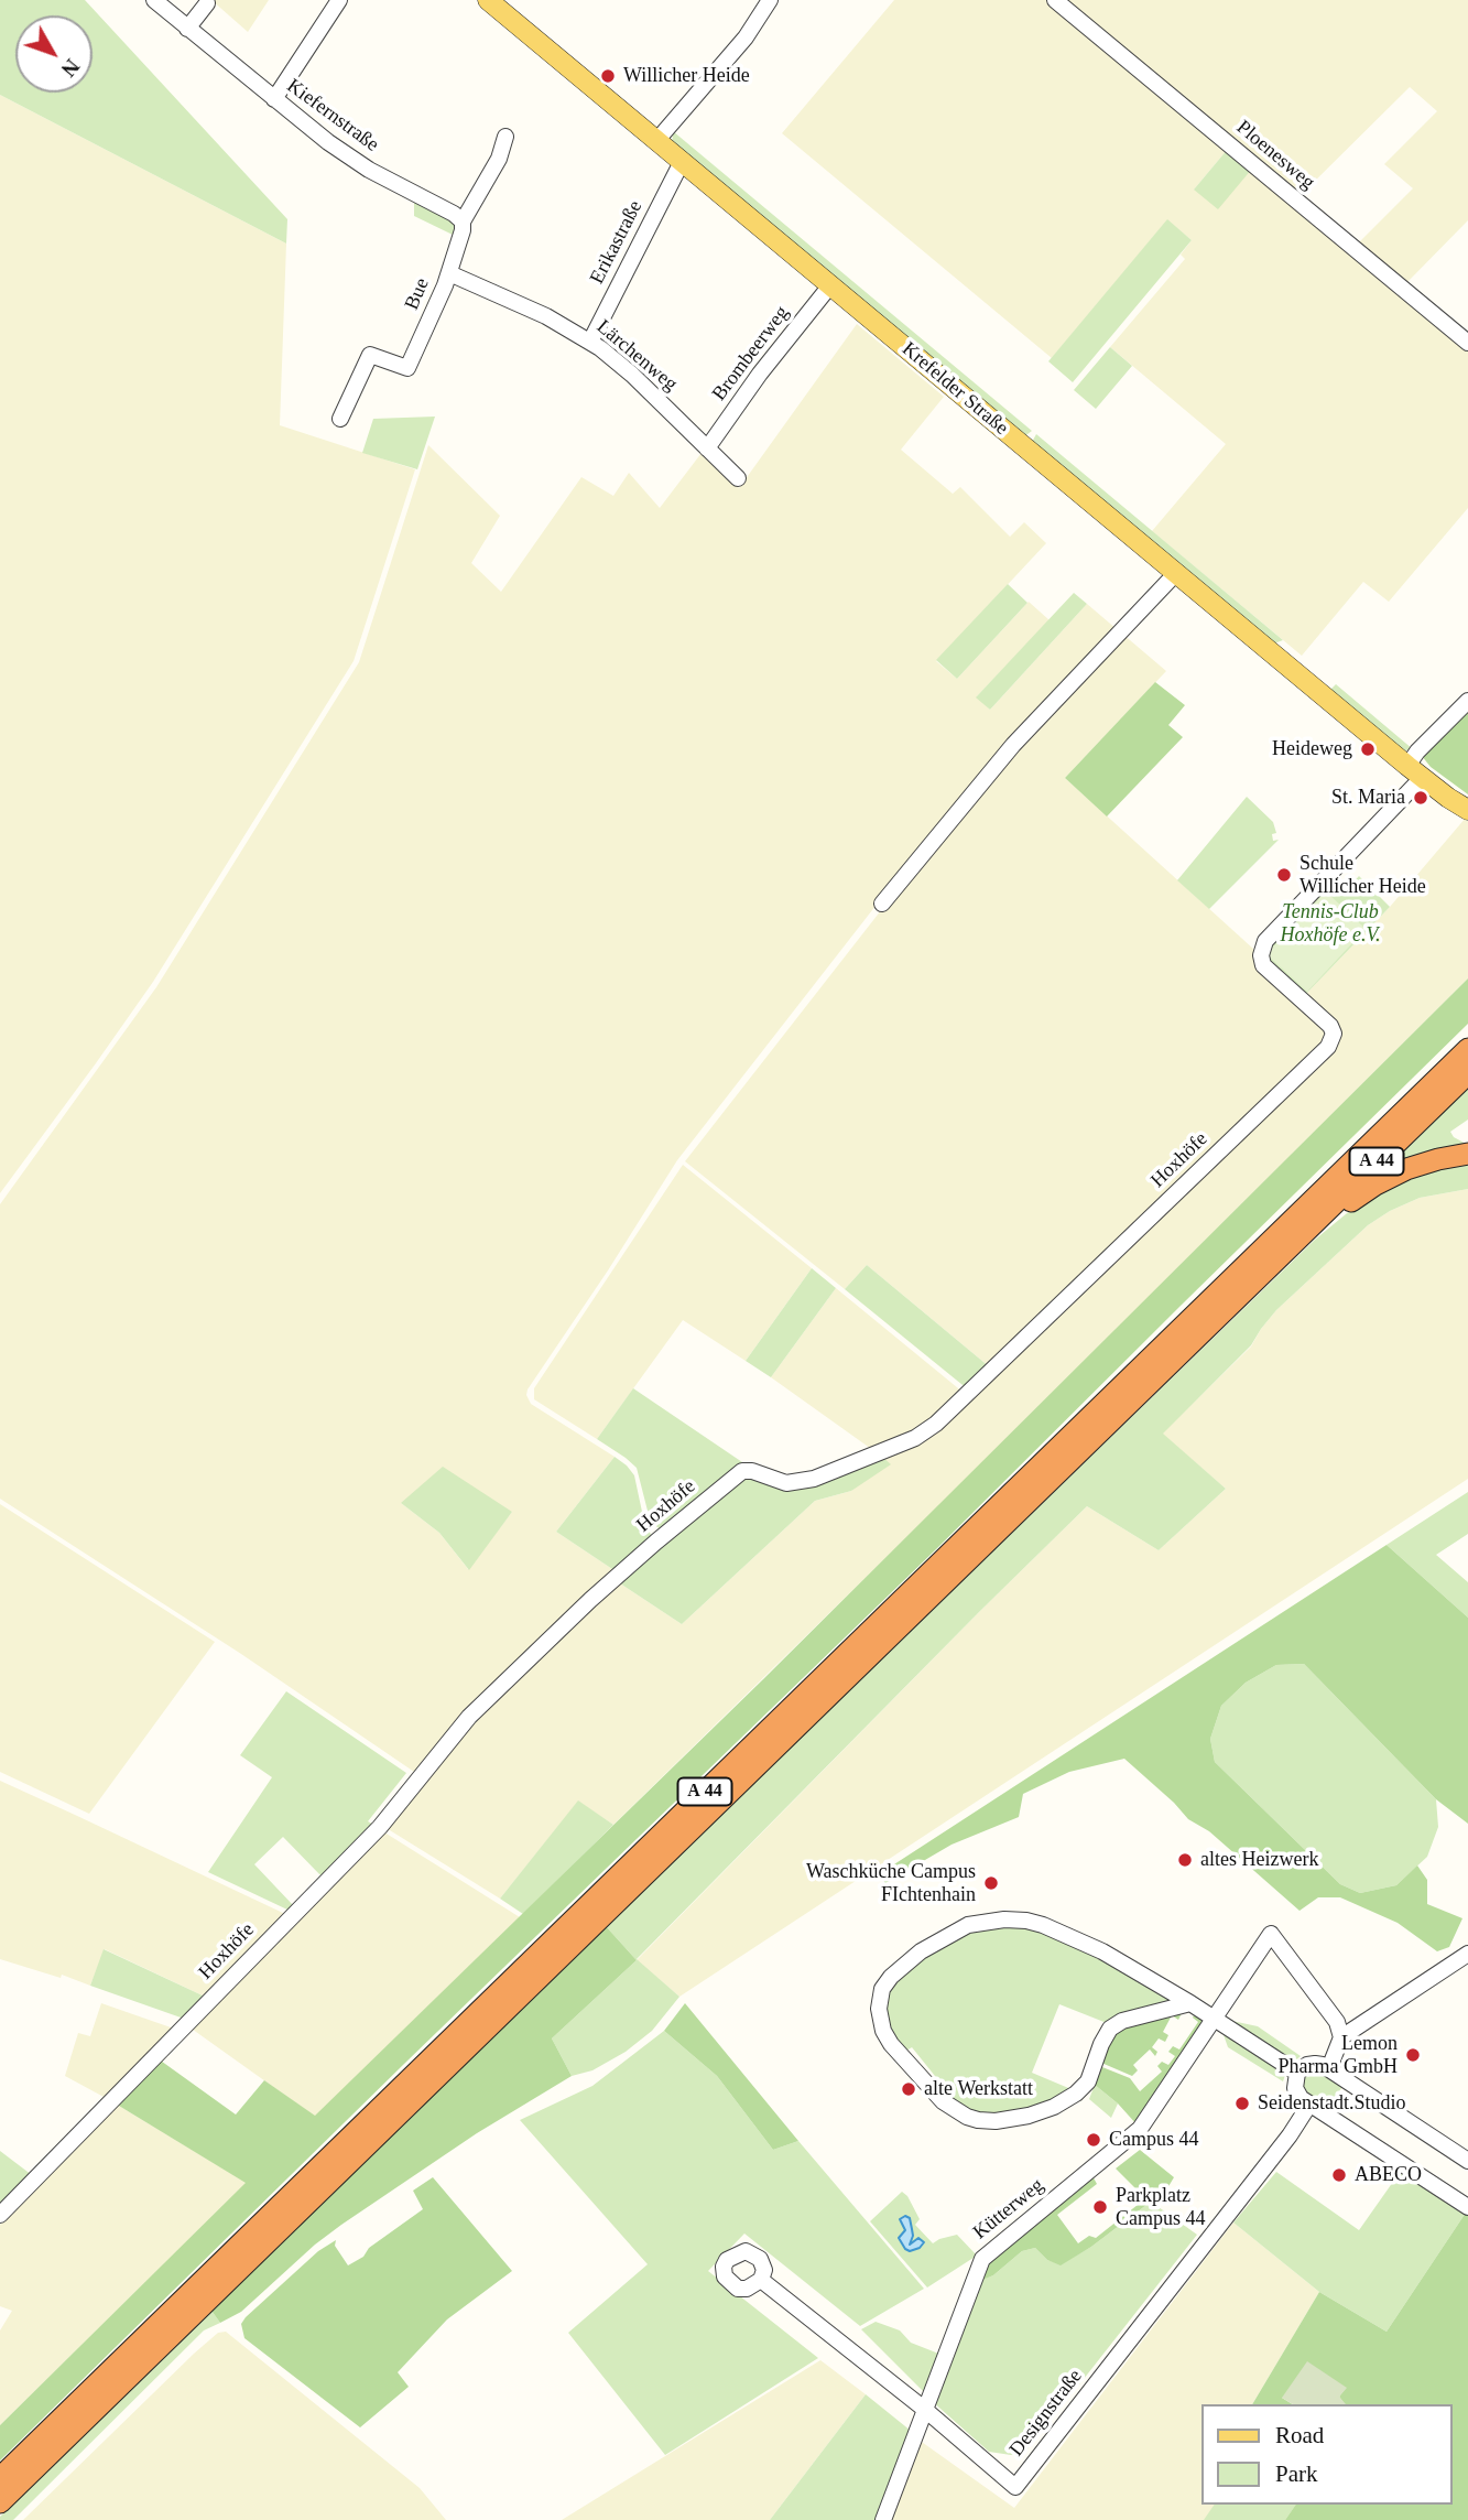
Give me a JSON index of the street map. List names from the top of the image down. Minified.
{"streets":{"highway":["A 44"],"main road":["Krefelder Straße"],"street":["Kiefernstraße","Ploenesweg","Erikastraße","Bue","Brombeerweg","Lärchenweg","Hoxhöfe","Kütterweg","Designstraße"]},"crossings":[["Kiefernstraße","Bue"],["Erikastraße","Lärchenweg"],["Erikastraße","Krefelder Straße"],["Bue","Lärchenweg"],["Brombeerweg","Lärchenweg"],["Brombeerweg","Krefelder Straße"],["Krefelder Straße","Hoxhöfe"],["Kütterweg","Designstraße"]],"parks":["Tennis-Club Hoxhöfe e.V."],"places":["Willicher Heide","Heideweg","St. Maria","Schule Willicher Heide","altes Heizwerk","Waschküche Campus FIchtenhain","Lemon Pharma GmbH","alte Werkstatt","Seidenstadt.Studio","Campus 44","ABECO","Parkplatz Campus 44"],"legend":["Road","Park"],"north":"bottom right"}
